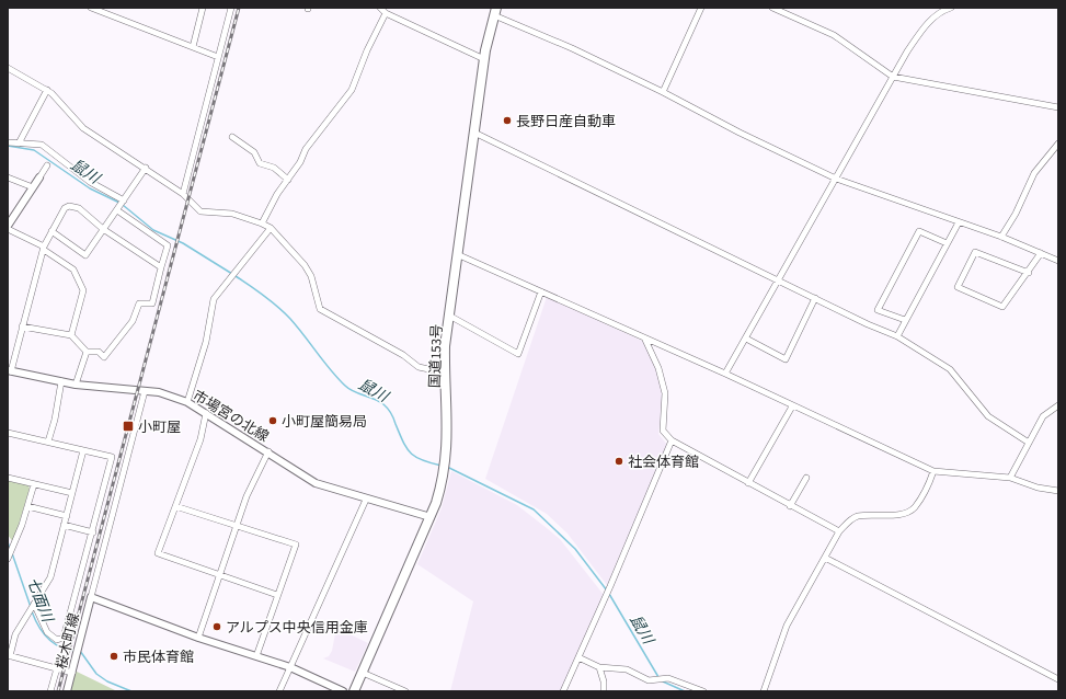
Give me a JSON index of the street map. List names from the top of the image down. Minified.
{"streets":{"highway":["国道153号"],"street":["市場宮の北線","桜木町線"]},"crossings":[["国道153号","市場宮の北線"]],"water":["鼠川","七面川"],"places":{"other":["長野日産自動車","小町屋簡易局","社会体育館","アルプス中央信用金庫","市民体育館"],"transit":["小町屋"]}}
